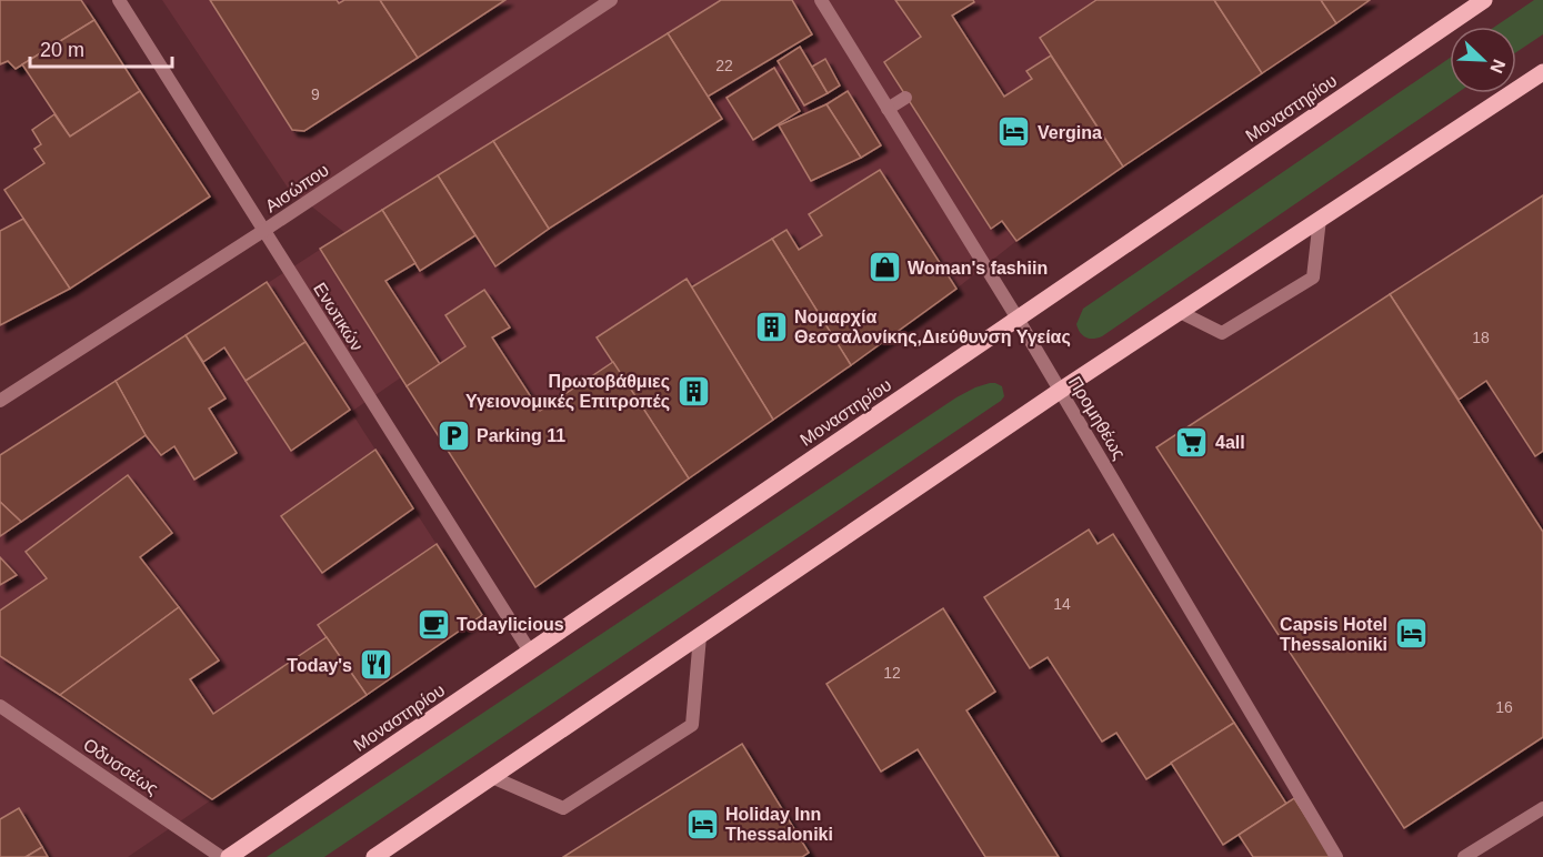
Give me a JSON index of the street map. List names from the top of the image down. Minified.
{"streets":{"main road":["Μοναστηρίου"],"street":["Αισώπου","Ενωτικών","Προμηθέως","Οδυσσέως"]},"crossings":[["Μοναστηρίου","Ενωτικών"],["Μοναστηρίου","Προμηθέως"],["Αισώπου","Ενωτικών"]],"places":{"hotel":["Vergina","Capsis Hotel Thessaloniki","Holiday Inn Thessaloniki"],"shop":["Woman's fashiin"],"building":["Νομαρχία Θεσσαλονίκης,Διεύθυνση Υγείας","Πρωτοβάθμιες Υγειονομικές Επιτροπές"],"parking":["Parking 11"],"supermarket":["4all"],"cafe":["Todaylicious"],"restaurant":["Today's"]},"house_numbers":["22","9","18","14","12","16"],"scale_bar":"20 m","north":"bottom right"}
